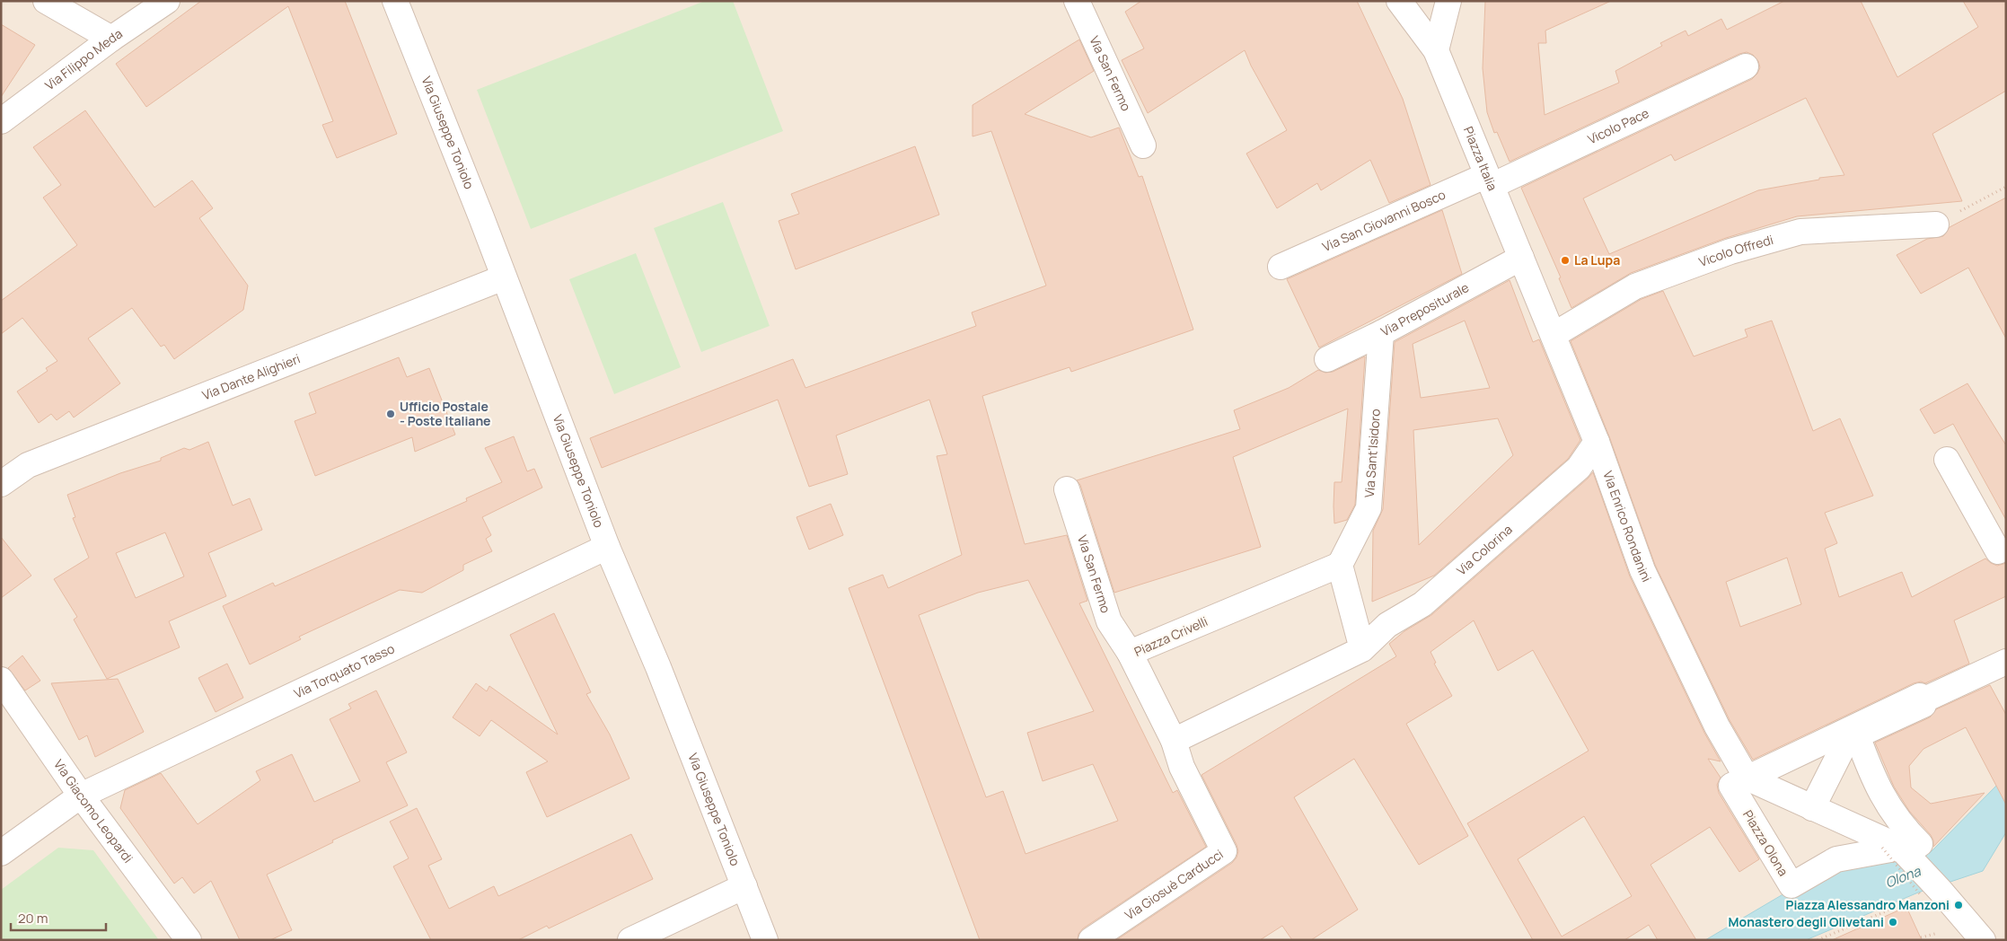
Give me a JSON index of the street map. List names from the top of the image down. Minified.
{"streets":{"street":["Via Filippo Meda","Via San Fermo","Vicolo Pace","Via Giuseppe Toniolo","Piazza Italia","Via San Giovanni Bosco","Vicolo Offredi","Via Prepositurale","Via Dante Alighieri","Via Sant'Isidoro","Via Enrico Rondanini","Via Colorina","Piazza Crivelli","Via Torquato Tasso","Via Giacomo Leopardi","Piazza Olona","Via Giosuè Carducci"]},"crossings":[["Via San Fermo","Piazza Crivelli"],["Vicolo Pace","Piazza Italia"],["Vicolo Pace","Via San Giovanni Bosco"],["Via Giuseppe Toniolo","Via Dante Alighieri"],["Via Giuseppe Toniolo","Via Torquato Tasso"],["Piazza Italia","Via San Giovanni Bosco"],["Piazza Italia","Via Prepositurale"],["Piazza Italia","Via Enrico Rondanini"],["Vicolo Offredi","Via Enrico Rondanini"],["Via Prepositurale","Via Sant'Isidoro"],["Via Prepositurale","Via Enrico Rondanini"],["Via Sant'Isidoro","Piazza Crivelli"],["Via Enrico Rondanini","Via Colorina"],["Via Enrico Rondanini","Piazza Olona"],["Piazza Crivelli","Via Giosuè Carducci"],["Via Torquato Tasso","Via Giacomo Leopardi"]],"water":["Olona"],"places":["La Lupa","Ufficio Postale - Poste Italiane","Piazza Alessandro Manzoni","Monastero degli Olivetani"],"scale_bar":"20 m"}
